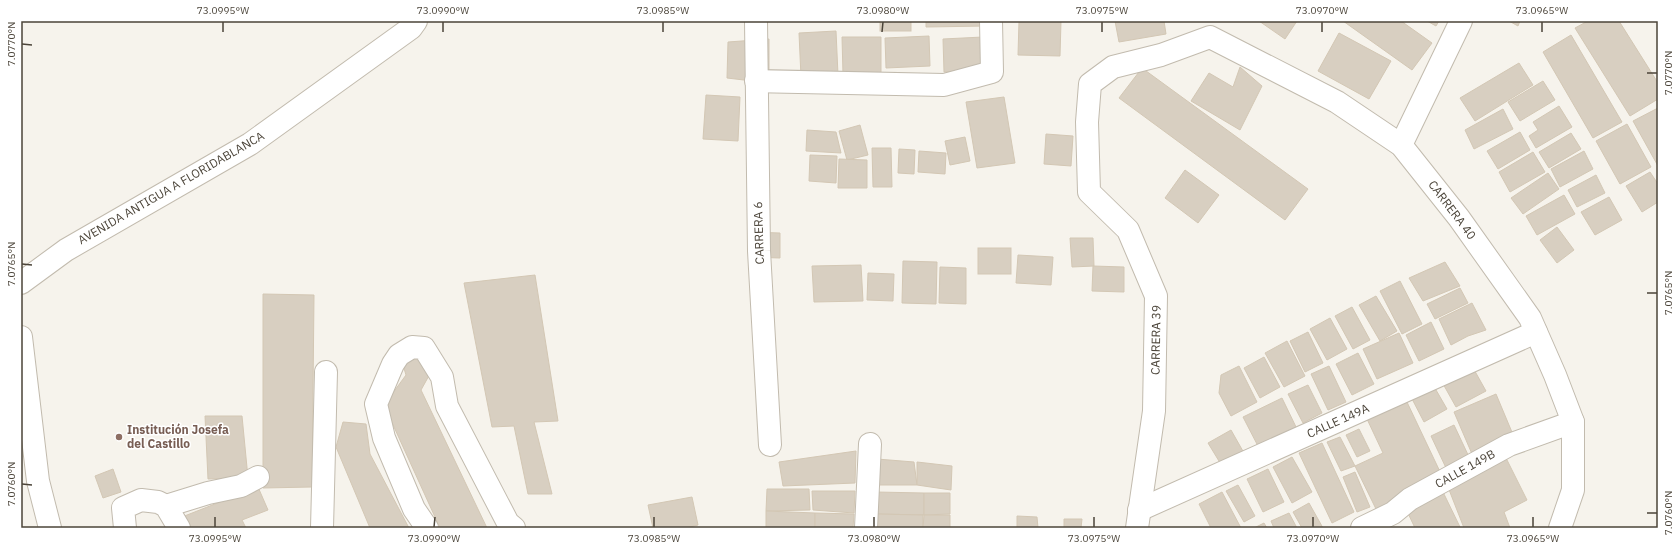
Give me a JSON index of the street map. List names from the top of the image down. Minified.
{"streets":{"street":["AVENIDA ANTIGUA A FLORIDABLANCA","CARRERA 40","CARRERA 6","CARRERA 39","CALLE 149A","CALLE 149B"]},"crossings":[["CARRERA 40","CARRERA 39"],["CARRERA 40","CALLE 149A"],["CARRERA 40","CALLE 149B"],["CARRERA 39","CALLE 149A"]],"places":["Institución Josefa del Castillo"],"coordinates":["73.0995°W","73.0990°W","73.0985°W","73.0980°W","73.0975°W","73.0970°W","73.0965°W","7.0770°N","7.0765°N","7.0760°N"]}
